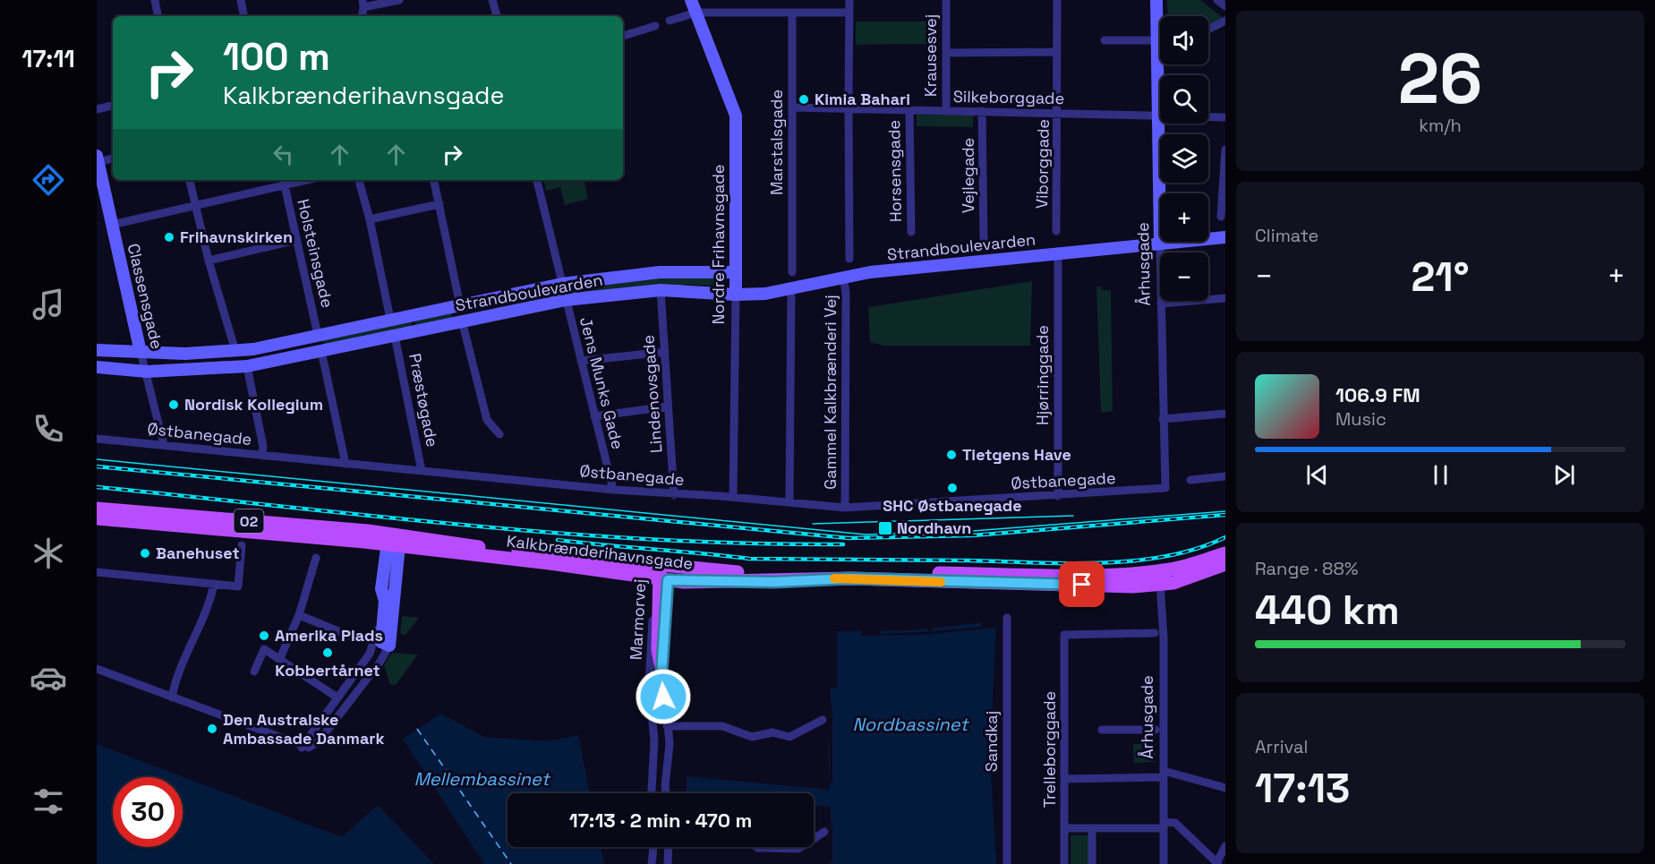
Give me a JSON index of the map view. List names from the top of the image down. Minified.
{"streets":{"main road":["O2","Kalkbrænderihavnsgade"],"street":["Krausesvej","Silkeborggade","Marstalsgade","Viborggade","Horsensgade","Vejlegade","Nordre Frihavnsgade","Strandboulevarden","Holsteinsgade","Århusgade","Classensgade","Hjørringgade","Jens Munks Gade","Gammel Kalkbrænderi Vej","Lindenovsgade","Præstøgade","Østbanegade","Marmorvej","Sandkaj","Trelleborggade"]},"crossings":[["Krausesvej","Silkeborggade"],["Silkeborggade","Marstalsgade"],["Silkeborggade","Viborggade"],["Silkeborggade","Horsensgade"],["Silkeborggade","Vejlegade"],["Silkeborggade","Århusgade"],["Nordre Frihavnsgade","Strandboulevarden"],["Nordre Frihavnsgade","Østbanegade"],["Strandboulevarden","Holsteinsgade"],["Strandboulevarden","Århusgade"],["Strandboulevarden","Classensgade"],["Strandboulevarden","Hjørringgade"],["Strandboulevarden","Jens Munks Gade"],["Strandboulevarden","Gammel Kalkbrænderi Vej"],["Strandboulevarden","Lindenovsgade"],["Strandboulevarden","Præstøgade"],["Århusgade","Østbanegade"],["Århusgade","Kalkbrænderihavnsgade"],["Classensgade","Østbanegade"],["Hjørringgade","Østbanegade"],["Jens Munks Gade","Østbanegade"],["Gammel Kalkbrænderi Vej","Østbanegade"],["Lindenovsgade","Østbanegade"],["Præstøgade","Østbanegade"],["Kalkbrænderihavnsgade","Marmorvej"]],"water":["Nordbassinet","Mellembassinet"],"places":{"other":["Kimia Bahari","Frihavnskirken","Nordisk Kollegium","Tietgens Have","SHC Østbanegade","Banehuset","Amerika Plads","Kobbertårnet","Den Australske Ambassade Danmark"],"transit":["Nordhavn"]},"page":{"tabs":"17:11","tile":[["26","km/h"],"Climate",["Range · 88%","440 km"],["Arrival","17:13"]],"map_buttons":["+","−"],"turn":["100 m","Kalkbrænderihavnsgade"],"heat":["−","21°","+"],"song":["106.9 FM","Music"],"limit":"30","trip":"17:13 · 2 min · 470 m"}}
